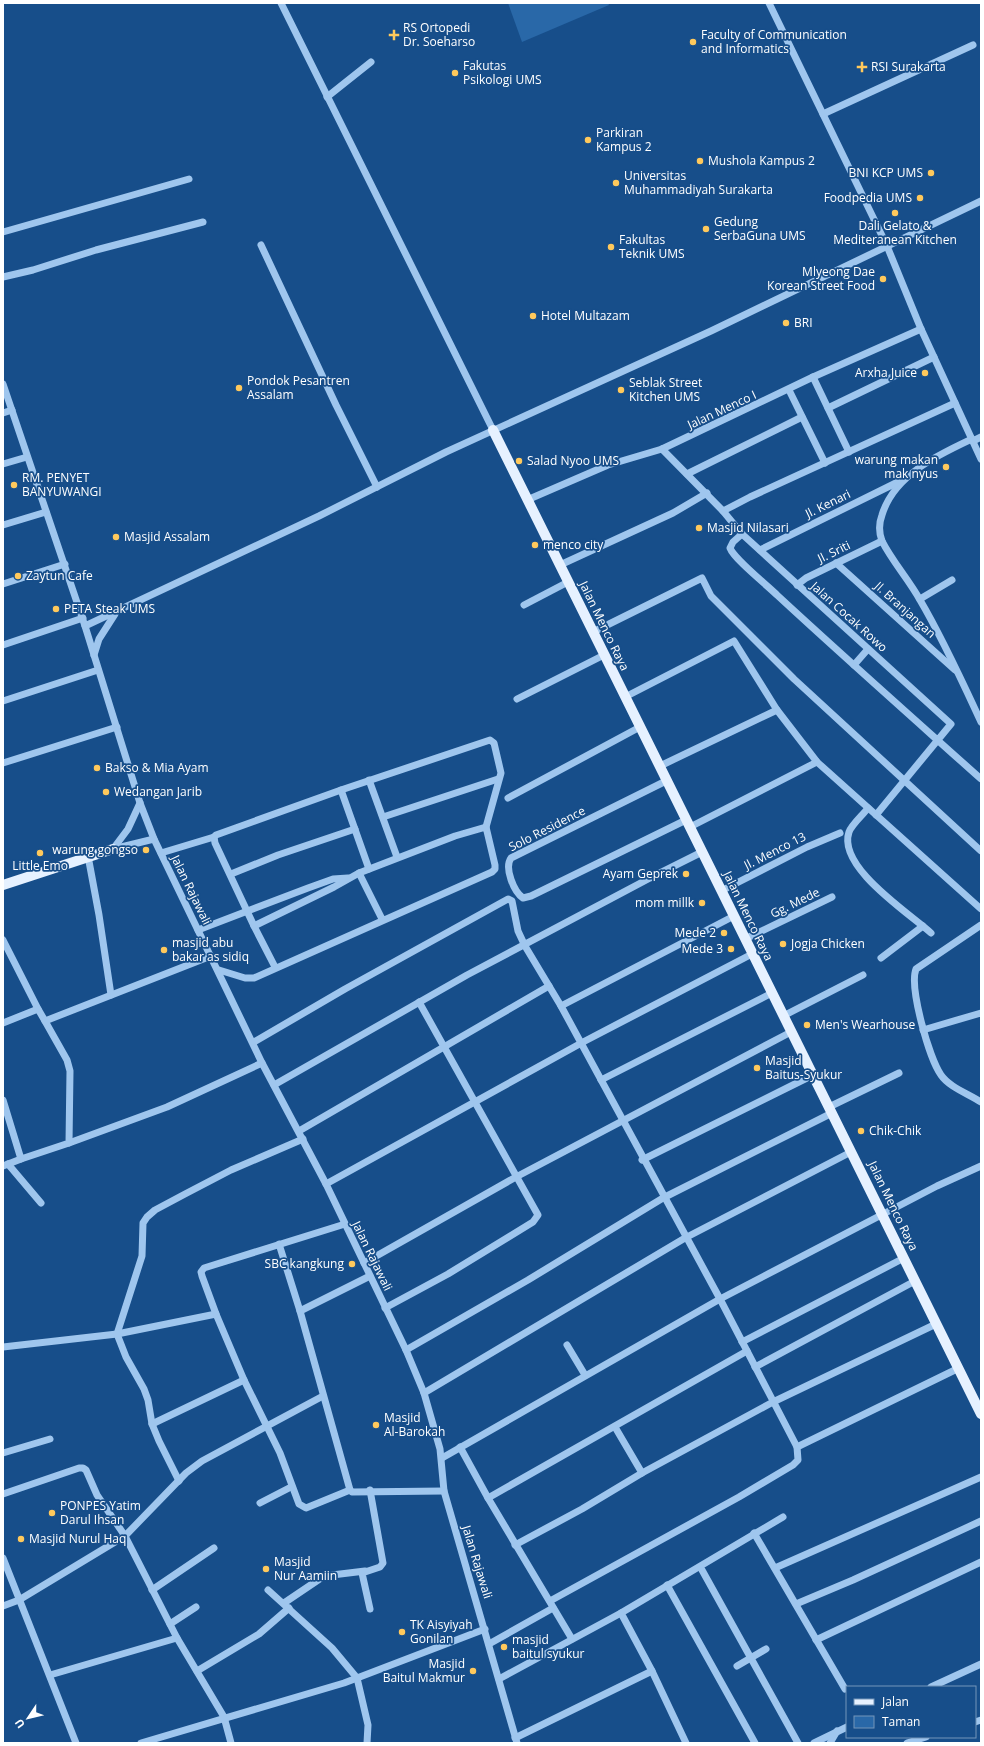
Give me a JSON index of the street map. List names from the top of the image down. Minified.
{"streets":{"main road":["Jalan Menco Raya"],"street":["Jalan Menco I","Jl. Kenari","Jl. Sriti","Jl. Branjangan","Jalan Cocak Rowo","Solo Residence","Jl. Menco 13","Jalan Rajawali","Gg. Mede"]},"crossings":[["Jalan Menco I","Jalan Cocak Rowo"],["Jalan Menco I","Jalan Menco Raya"],["Jl. Kenari","Jalan Cocak Rowo"],["Jl. Sriti","Jl. Branjangan"],["Jl. Sriti","Jalan Cocak Rowo"],["Jalan Menco Raya","Solo Residence"],["Jalan Menco Raya","Jl. Menco 13"],["Jalan Menco Raya","Gg. Mede"]],"places":{"health":["RS Ortopedi Dr. Soeharso","RSI Surakarta"],"other":["Faculty of Communication and Informatics","Fakutas Psikologi UMS","Parkiran Kampus 2","Mushola Kampus 2","BNI KCP UMS","Universitas Muhammadiyah Surakarta","Foodpedia UMS","Dali Gelato & Mediteranean Kitchen","Gedung SerbaGuna UMS","Fakultas Teknik UMS","Mlyeong Dae Korean Street Food","Hotel Multazam","BRI","Arxha Juice","Pondok Pesantren Assalam","Seblak Street Kitchen UMS","Salad Nyoo UMS","warung makan mak nyus","RM. PENYET BANYUWANGI","Masjid Nilasari","Masjid Assalam","menco city","Zaytun Cafe","PETA Steak UMS","Bakso & Mia Ayam","Wedangan Jarib","warung gongso","Little Emo","Ayam Geprek","mom millk","Mede 2","Jogja Chicken","Mede 3","masjid abu bakar as sidiq","Men's Wearhouse","Masjid Baitus-Syukur","Chik-Chik","SBC kangkung","Masjid Al-Barokah","PONPES Yatim Darul Ihsan","Masjid Nurul Haq","Masjid Nur Aamiin","TK Aisyiyah Gonilan","masjid baitul syukur","Masjid Baitul Makmur"]},"legend":["Jalan","Taman"],"north":"bottom left"}
